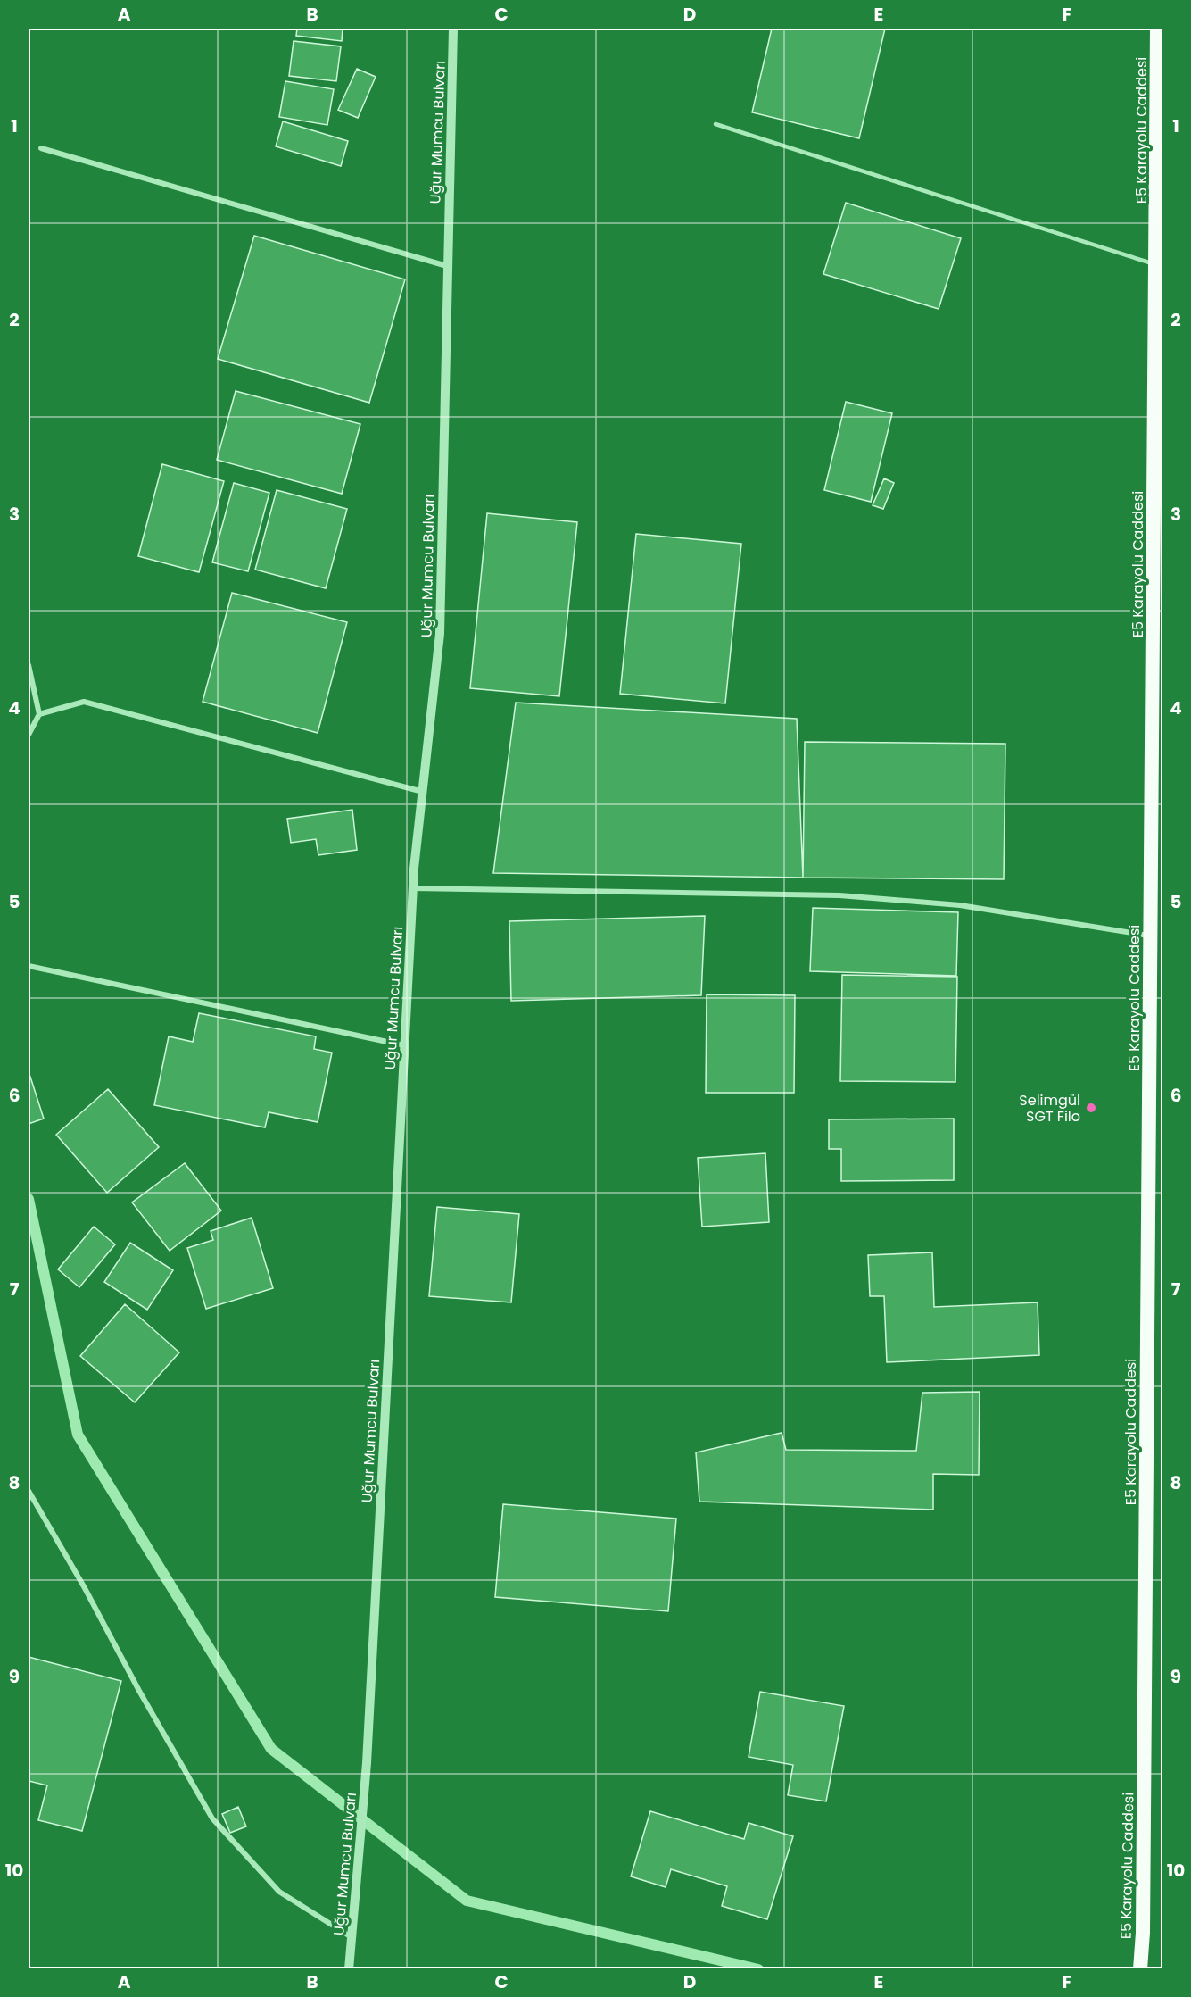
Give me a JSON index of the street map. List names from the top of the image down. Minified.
{"streets":{"highway":["E5 Karayolu Caddesi"],"street":["Uğur Mumcu Bulvarı"]},"places":["Selimgül SGT Filo"],"grid":{"columns":["A","B","C","D","E","F"],"rows":["1","2","3","4","5","6","7","8","9","10"]}}
